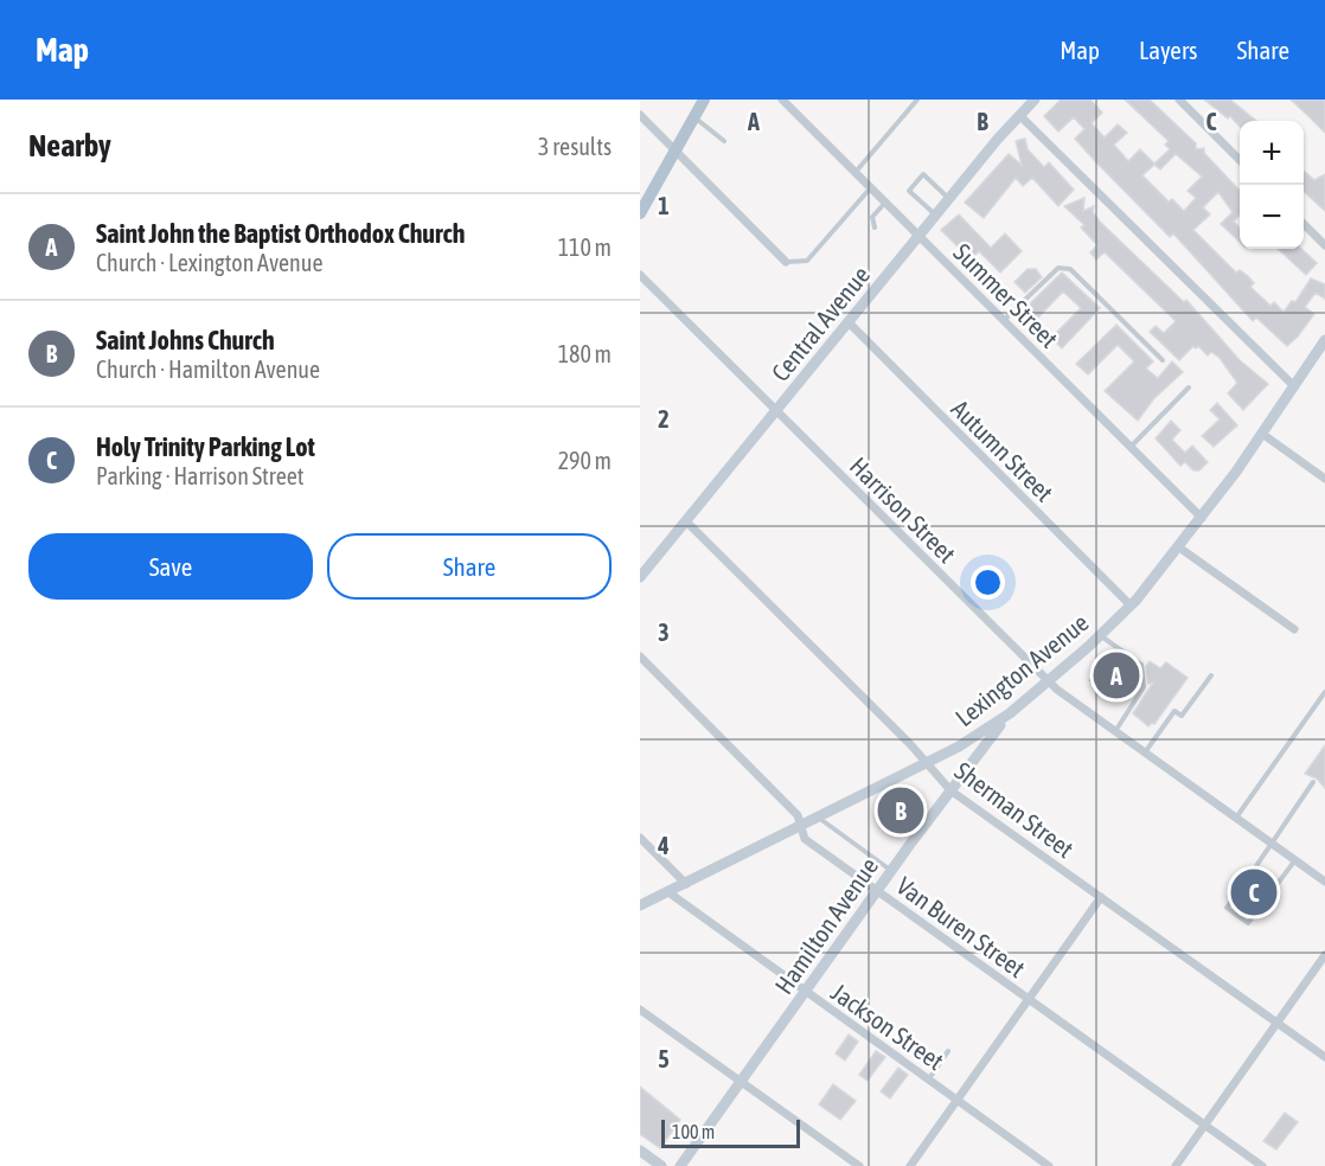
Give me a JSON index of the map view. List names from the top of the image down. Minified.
{"streets":{"main road":["Central Avenue","Lexington Avenue","Hamilton Avenue"],"street":["Summer Street","Autumn Street","Harrison Street","Sherman Street","Van Buren Street","Jackson Street"]},"crossings":[["Summer Street","Central Avenue"],["Summer Street","Lexington Avenue"],["Central Avenue","Autumn Street"],["Central Avenue","Harrison Street"],["Central Avenue","Sherman Street"],["Autumn Street","Lexington Avenue"],["Harrison Street","Lexington Avenue"],["Lexington Avenue","Sherman Street"],["Lexington Avenue","Hamilton Avenue"],["Lexington Avenue","Van Buren Street"],["Lexington Avenue","Jackson Street"],["Sherman Street","Hamilton Avenue"],["Hamilton Avenue","Van Buren Street"],["Hamilton Avenue","Jackson Street"]],"scale_bar":"100 m","page":{"header":"Map","nav":["Map","Layers","Share"],"heading":["Nearby","3 results"],"map_buttons":["+","−"],"list":[{"mark":"A","name":"Saint John the Baptist Orthodox Church","note":"Church · Lexington Avenue","value":"110 m"},{"mark":"B","name":"Saint Johns Church","note":"Church · Hamilton Avenue","value":"180 m"},{"mark":"C","name":"Holy Trinity Parking Lot","note":"Parking · Harrison Street","value":"290 m"}],"buttons":["Save","Share"],"pins":["A","B","C"],"scale":"100 m"},"grid":{"columns":["A","B","C"],"rows":["1","2","3","4","5"]}}
